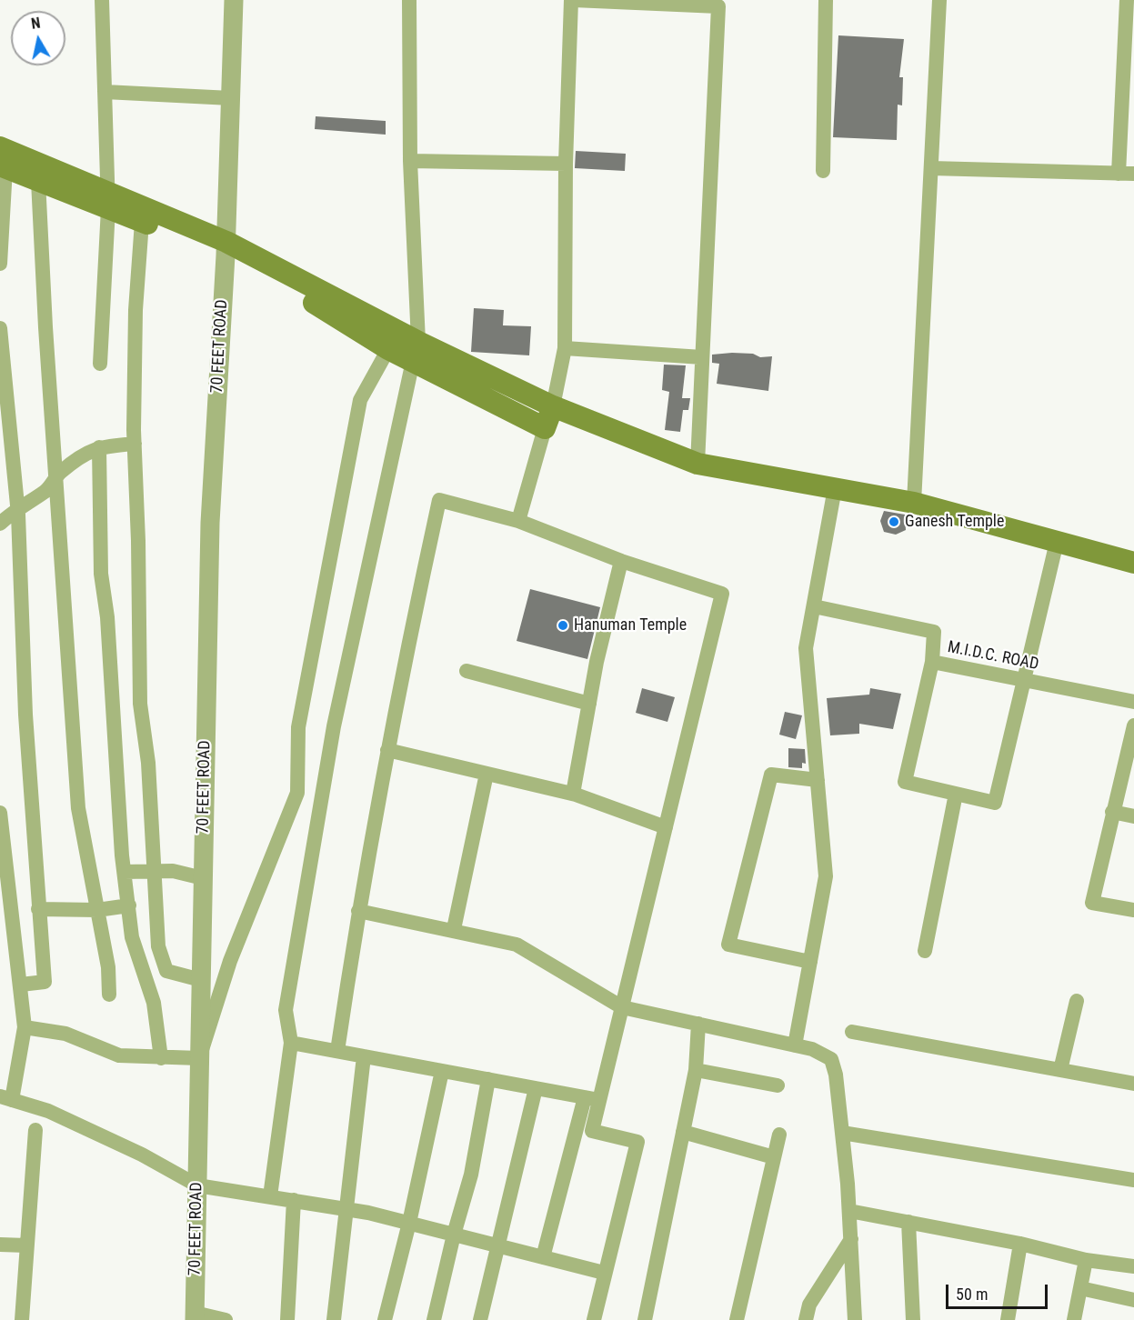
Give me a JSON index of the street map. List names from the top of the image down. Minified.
{"streets":{"street":["70 FEET ROAD","M.I.D.C. ROAD"]},"places":["Ganesh Temple","Hanuman Temple"],"scale_bar":"50 m","north":"top"}
